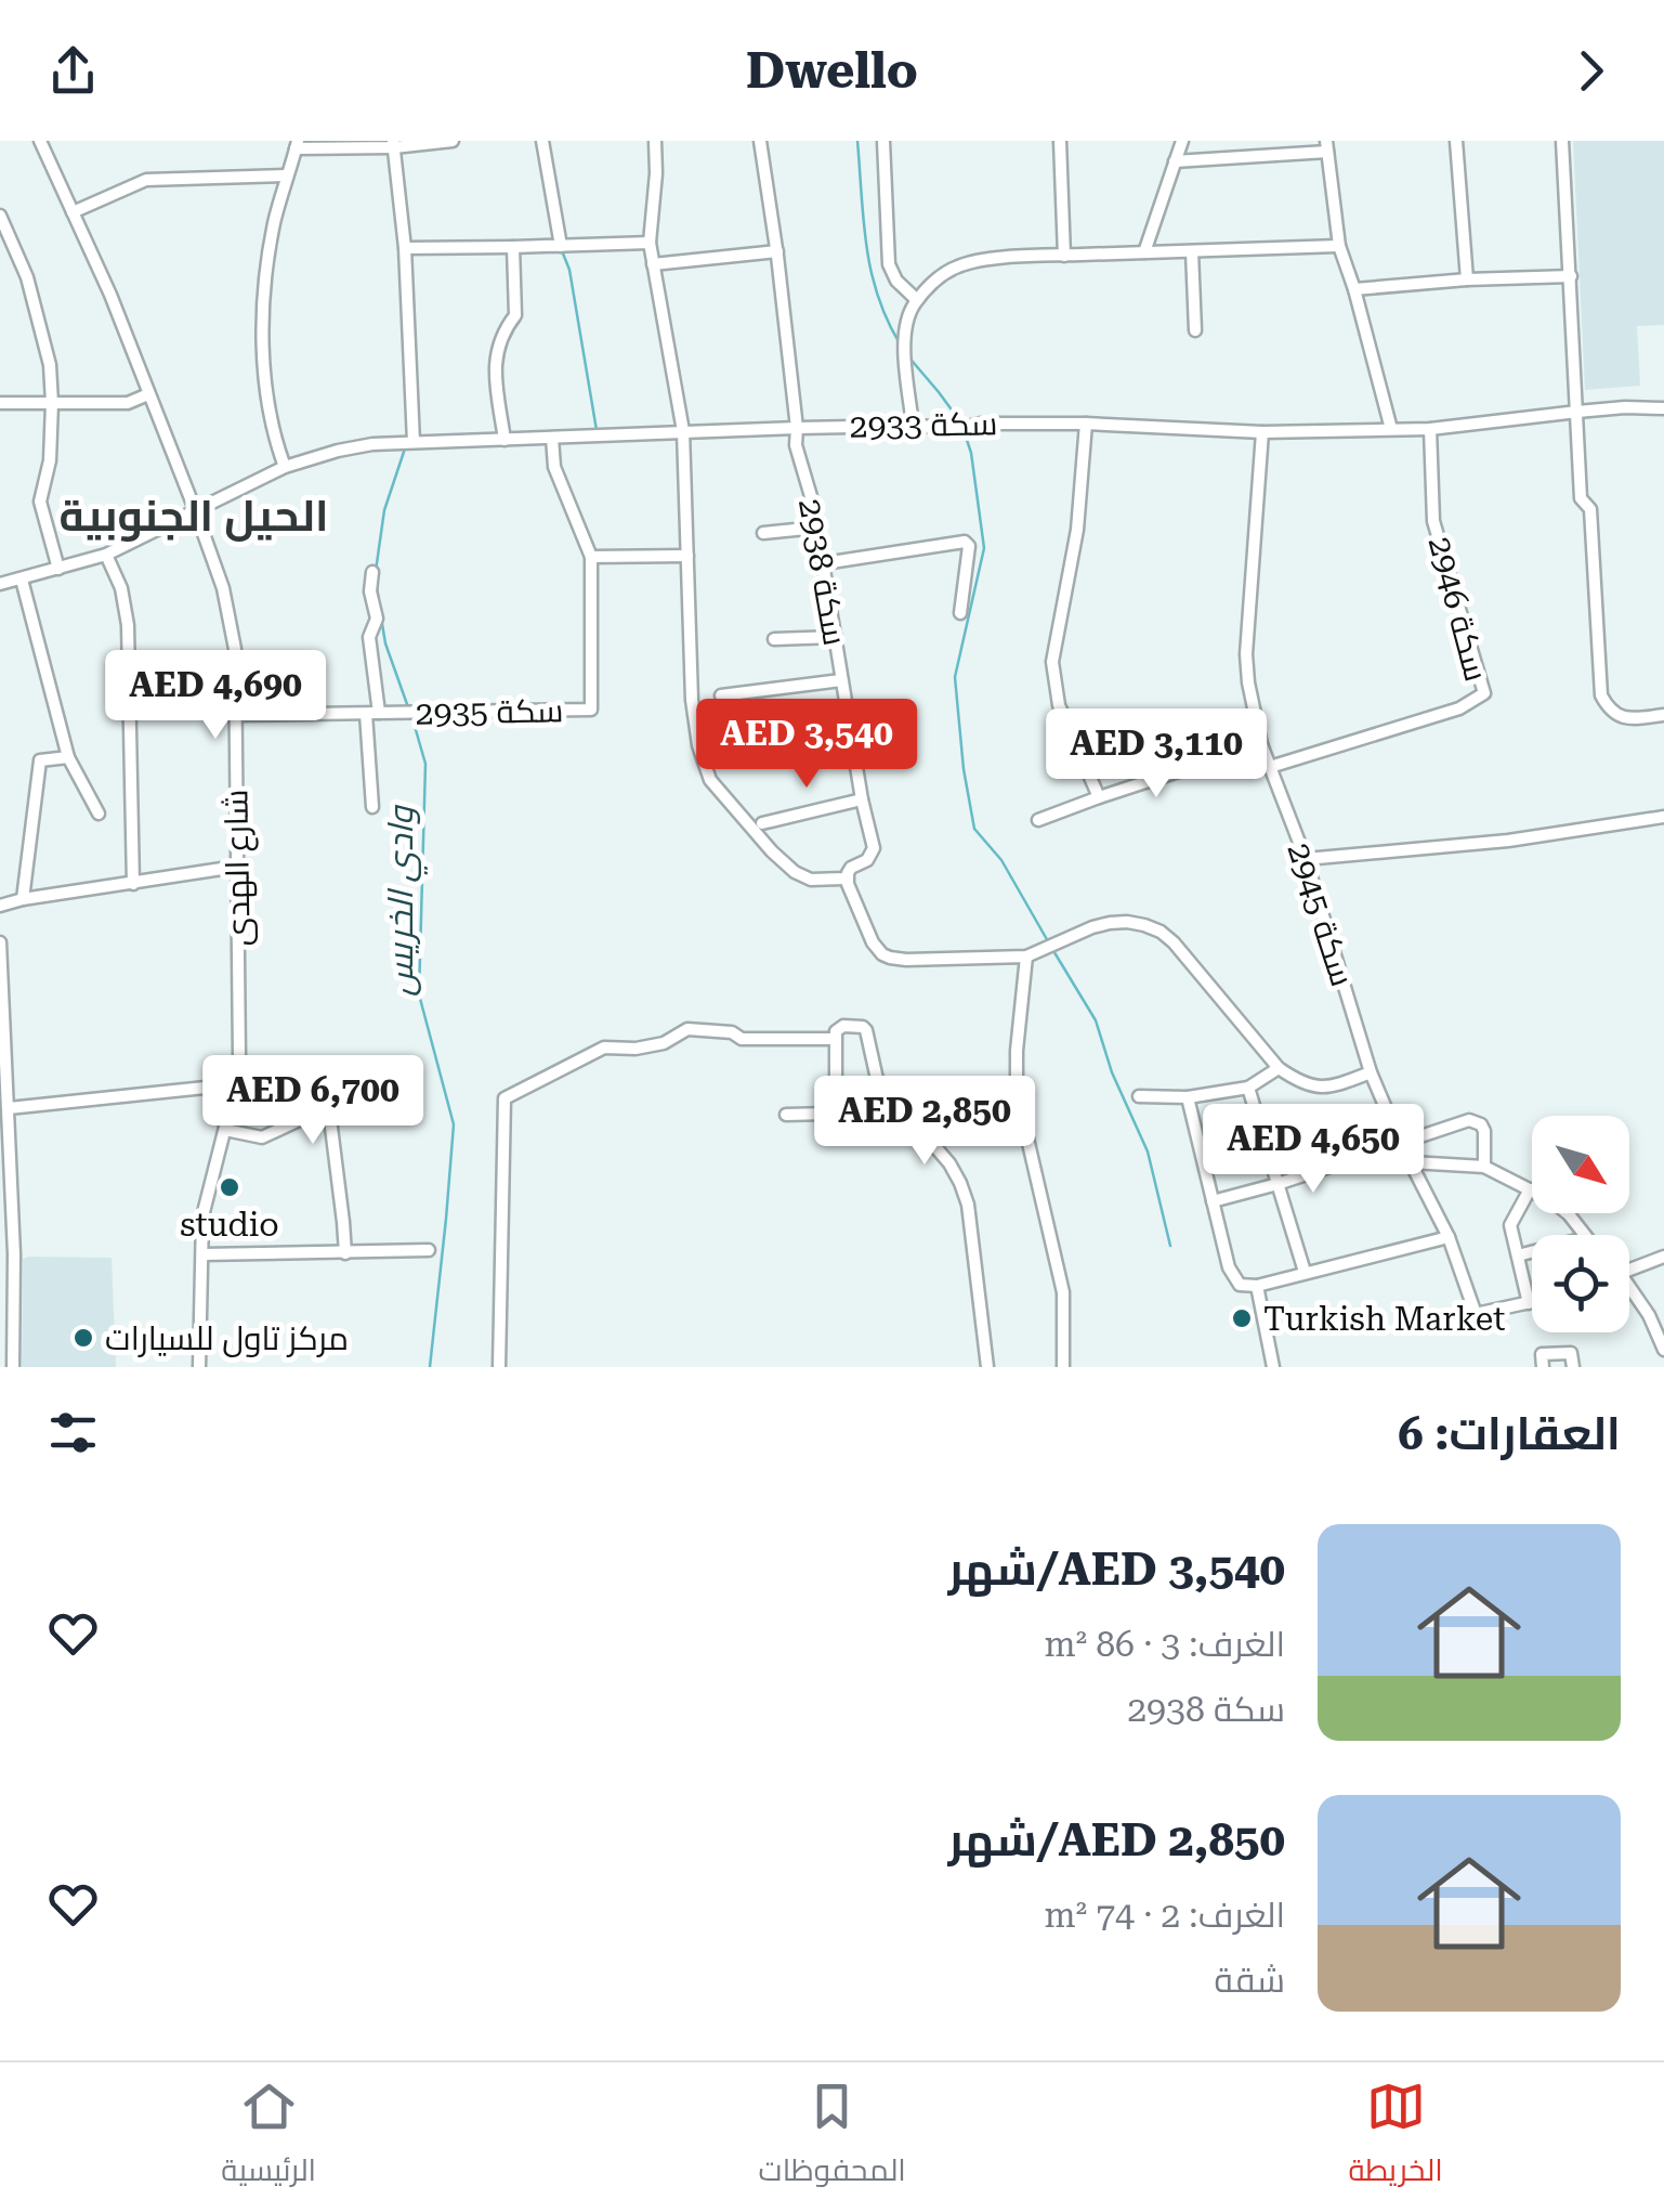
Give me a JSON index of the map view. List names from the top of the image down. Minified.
{"streets":{"street":["سكة 2933","سكة 2938","سكة 2946","سكة 2935","شارع الهدى","سكة 2945"]},"crossings":[["سكة 2933","سكة 2938"],["سكة 2933","سكة 2946"],["سكة 2933","سكة 2935"],["سكة 2933","شارع الهدى"],["سكة 2933","سكة 2945"],["سكة 2946","سكة 2945"],["سكة 2935","شارع الهدى"]],"districts":["الحيل الجنوبية"],"water":["وادي الخريس"],"places":["studio","Turkish Market","مركز تاول للسيارات"],"north":"bottom right","page":{"header":"Dwello","price":["AED 4,690","AED 3,540","AED 3,110","AED 6,700","AED 2,850","AED 4,650"],"heading":"العقارات: 6","list":[{"name":"AED 3,540/شهر","note":"الغرف: 3 · 86 m² · سكة 2938"},{"name":"AED 2,850/شهر","note":"الغرف: 2 · 74 m² · شقة"}],"tabs":["الخريطة","المحفوظات","الرئيسية"]}}
